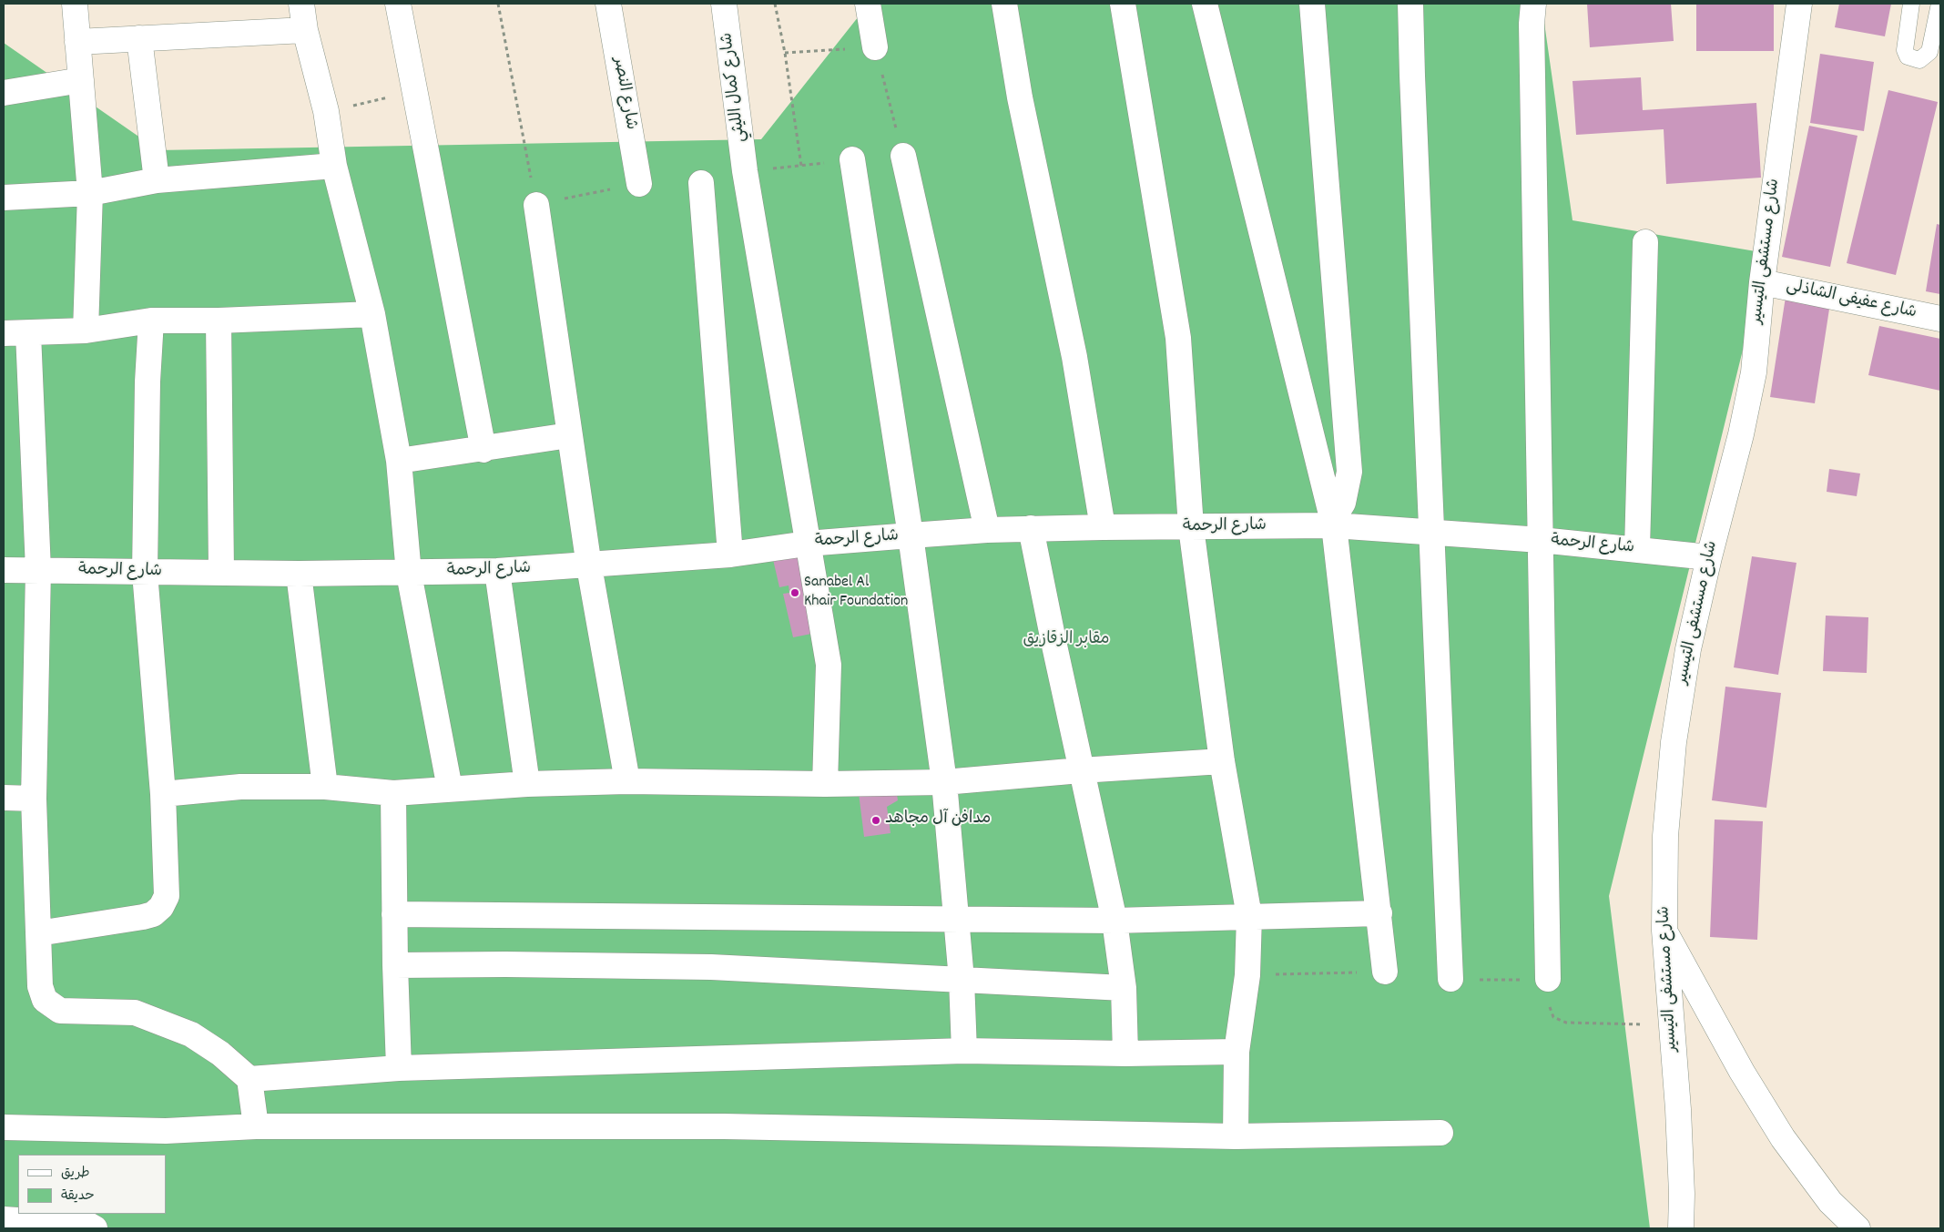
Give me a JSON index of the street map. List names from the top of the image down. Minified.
{"streets":{"street":["شارع كمال الليثي","شارع النصر","شارع مستشفى التيسير","شارع عفيفى الشاذلى","شارع الرحمة"]},"crossings":[["شارع كمال الليثي","شارع الرحمة"],["شارع مستشفى التيسير","شارع عفيفى الشاذلى"],["شارع مستشفى التيسير","شارع الرحمة"]],"parks":["مقابر الزقازيق"],"places":["Sanabel Al Khair Foundation","مدافن آل مجاهد"],"legend":["طريق","حديقة"]}
